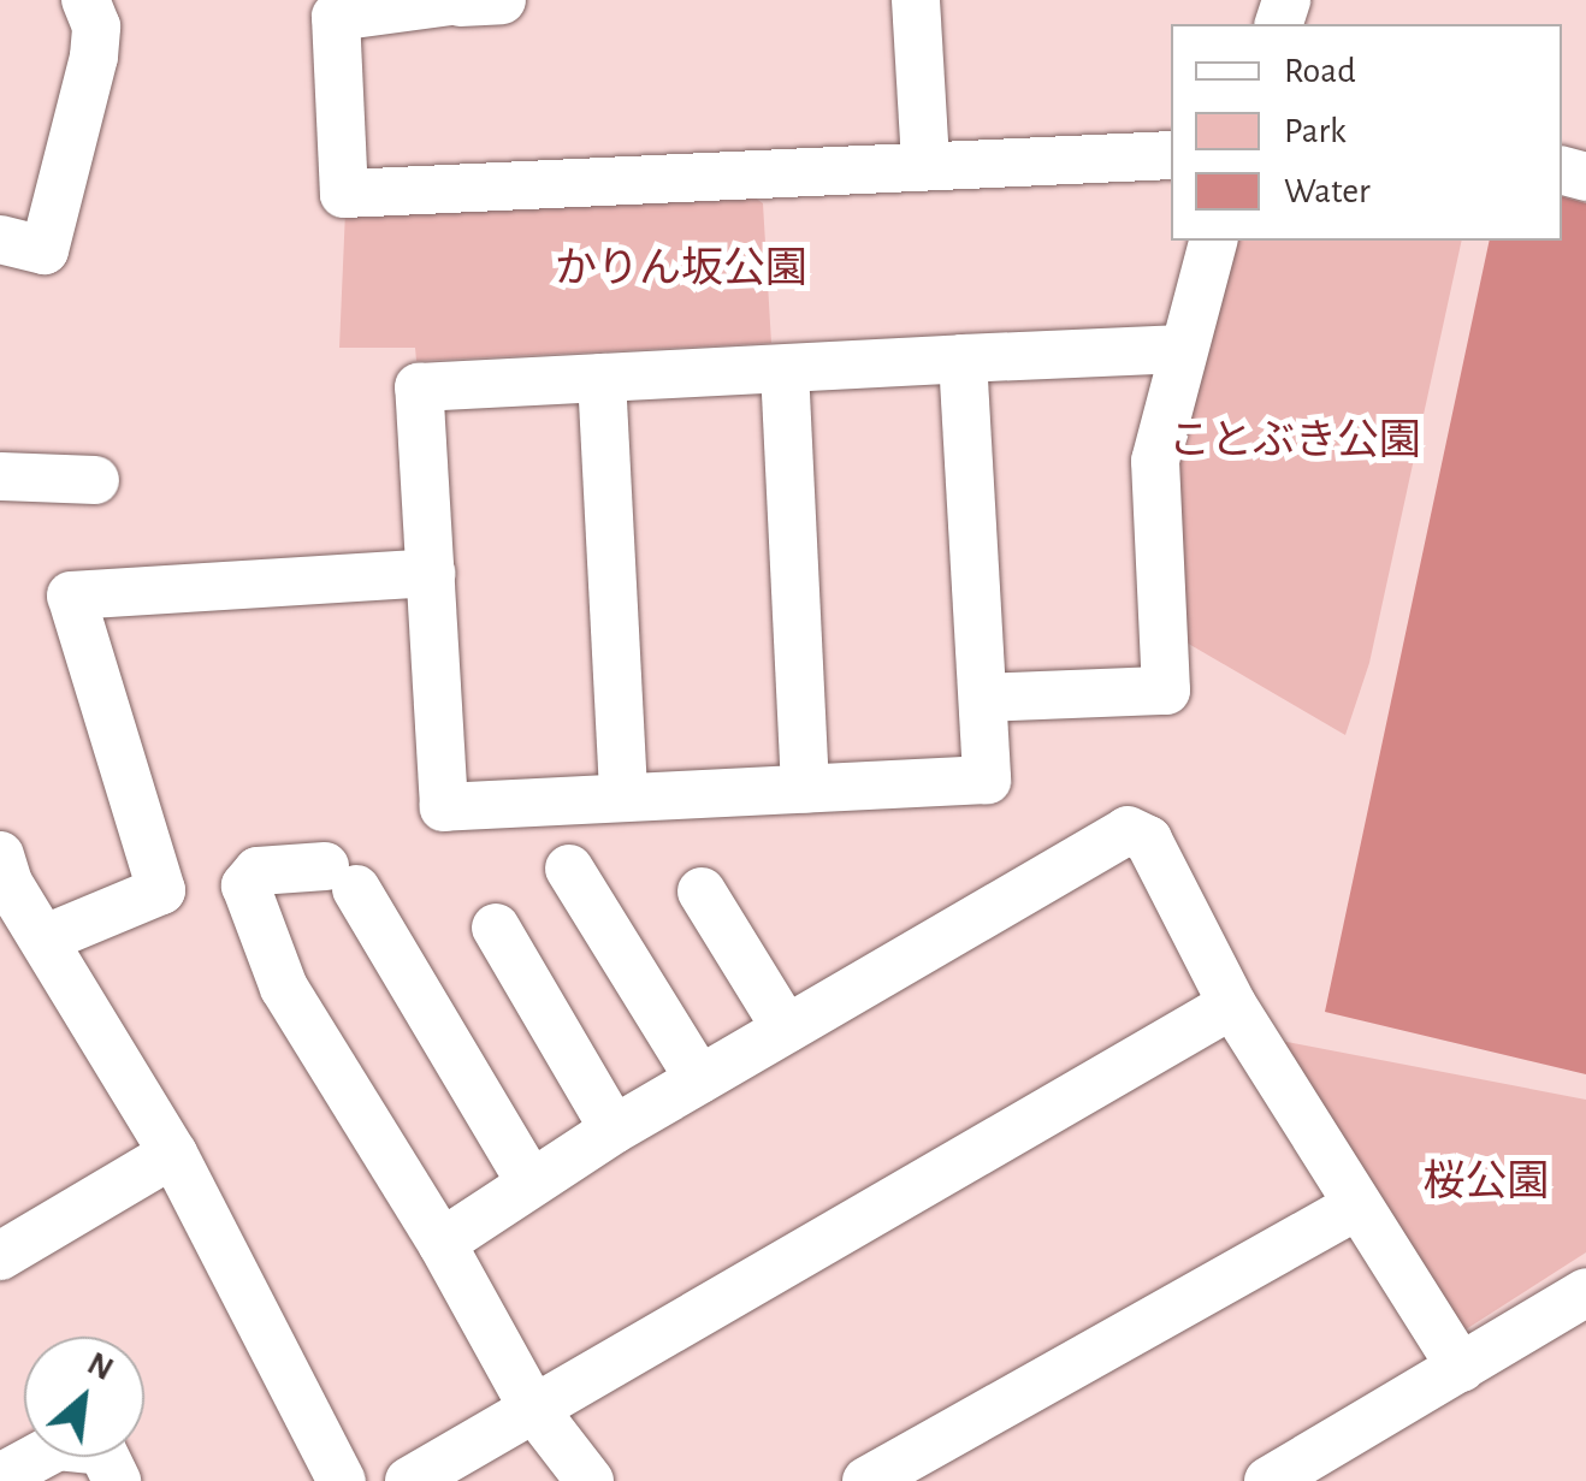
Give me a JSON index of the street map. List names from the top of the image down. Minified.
{"parks":["かりん坂公園","ことぶき公園","桜公園"],"legend":["Road","Park","Water"],"north":"top right"}
